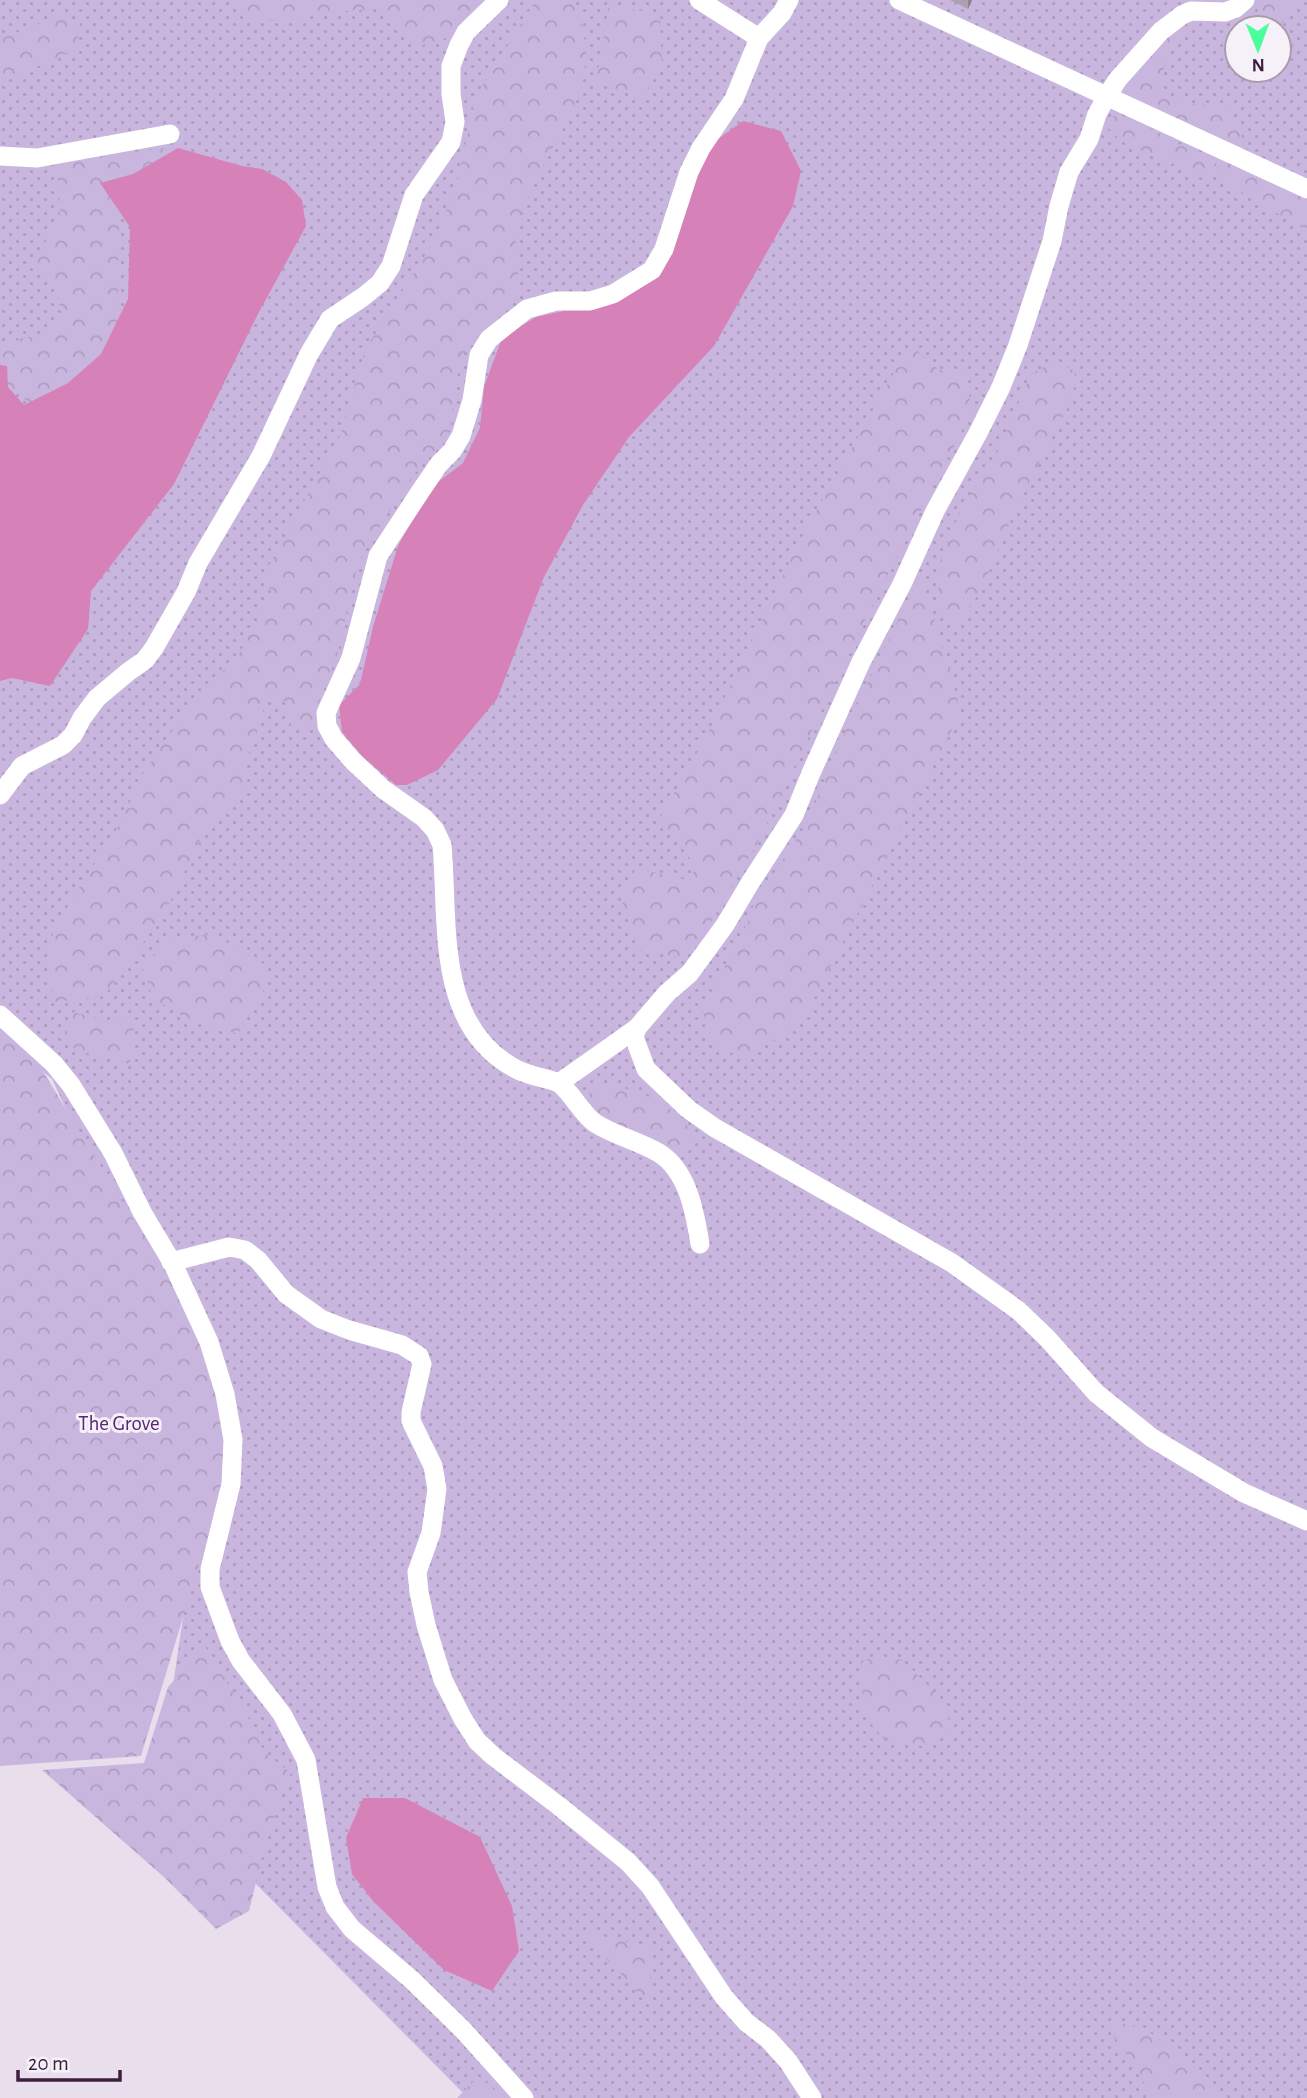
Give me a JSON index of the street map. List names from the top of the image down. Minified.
{"parks":["The Grove"],"scale_bar":"20 m","north":"bottom"}
